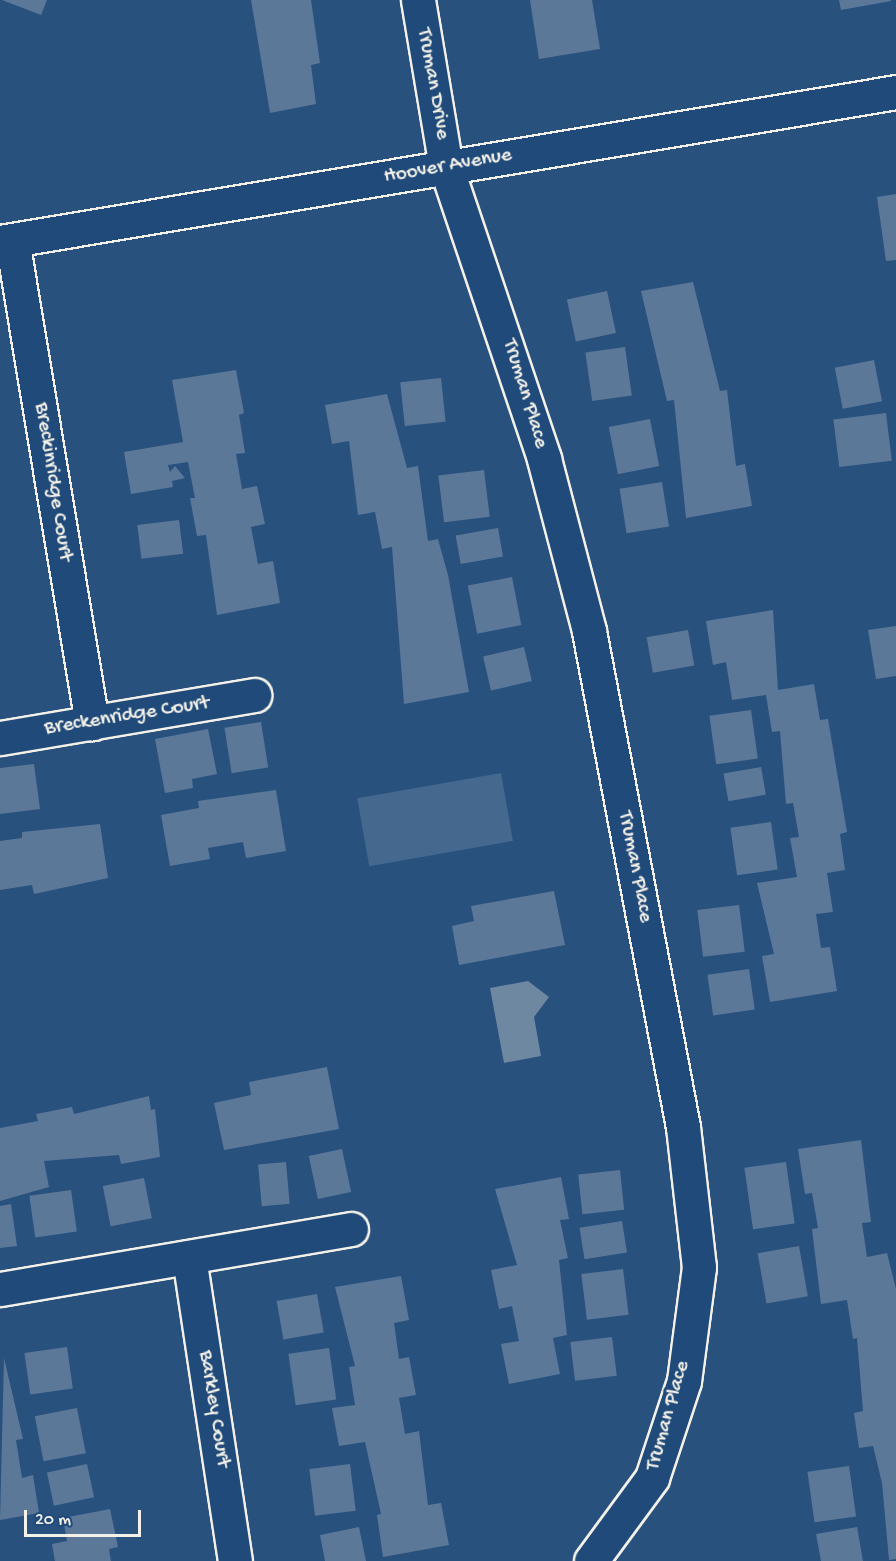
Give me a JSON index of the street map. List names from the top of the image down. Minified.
{"streets":{"street":["Truman Drive","Hoover Avenue","Truman Place","Breckinridge Court","Breckenridge Court","Barkley Court"]},"crossings":[["Truman Drive","Hoover Avenue"],["Truman Drive","Truman Place"],["Hoover Avenue","Truman Place"],["Hoover Avenue","Breckinridge Court"],["Breckinridge Court","Breckenridge Court"]],"scale_bar":"20 m"}
